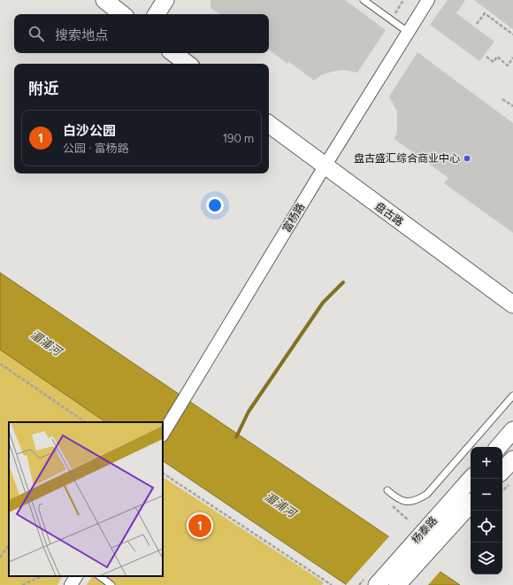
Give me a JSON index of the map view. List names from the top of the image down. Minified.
{"streets":{"street":["盘古路","富杨路","杨泰路"]},"crossings":[["盘古路","富杨路"]],"water":["湄浦河"],"places":["盘古盛汇综合商业中心"],"page":{"search":"搜索地点","heading":"附近","list":[{"mark":"1","name":"白沙公园","note":"公园 · 富杨路","value":"190 m"}],"map_buttons":["+","−"],"pins":"1"}}
